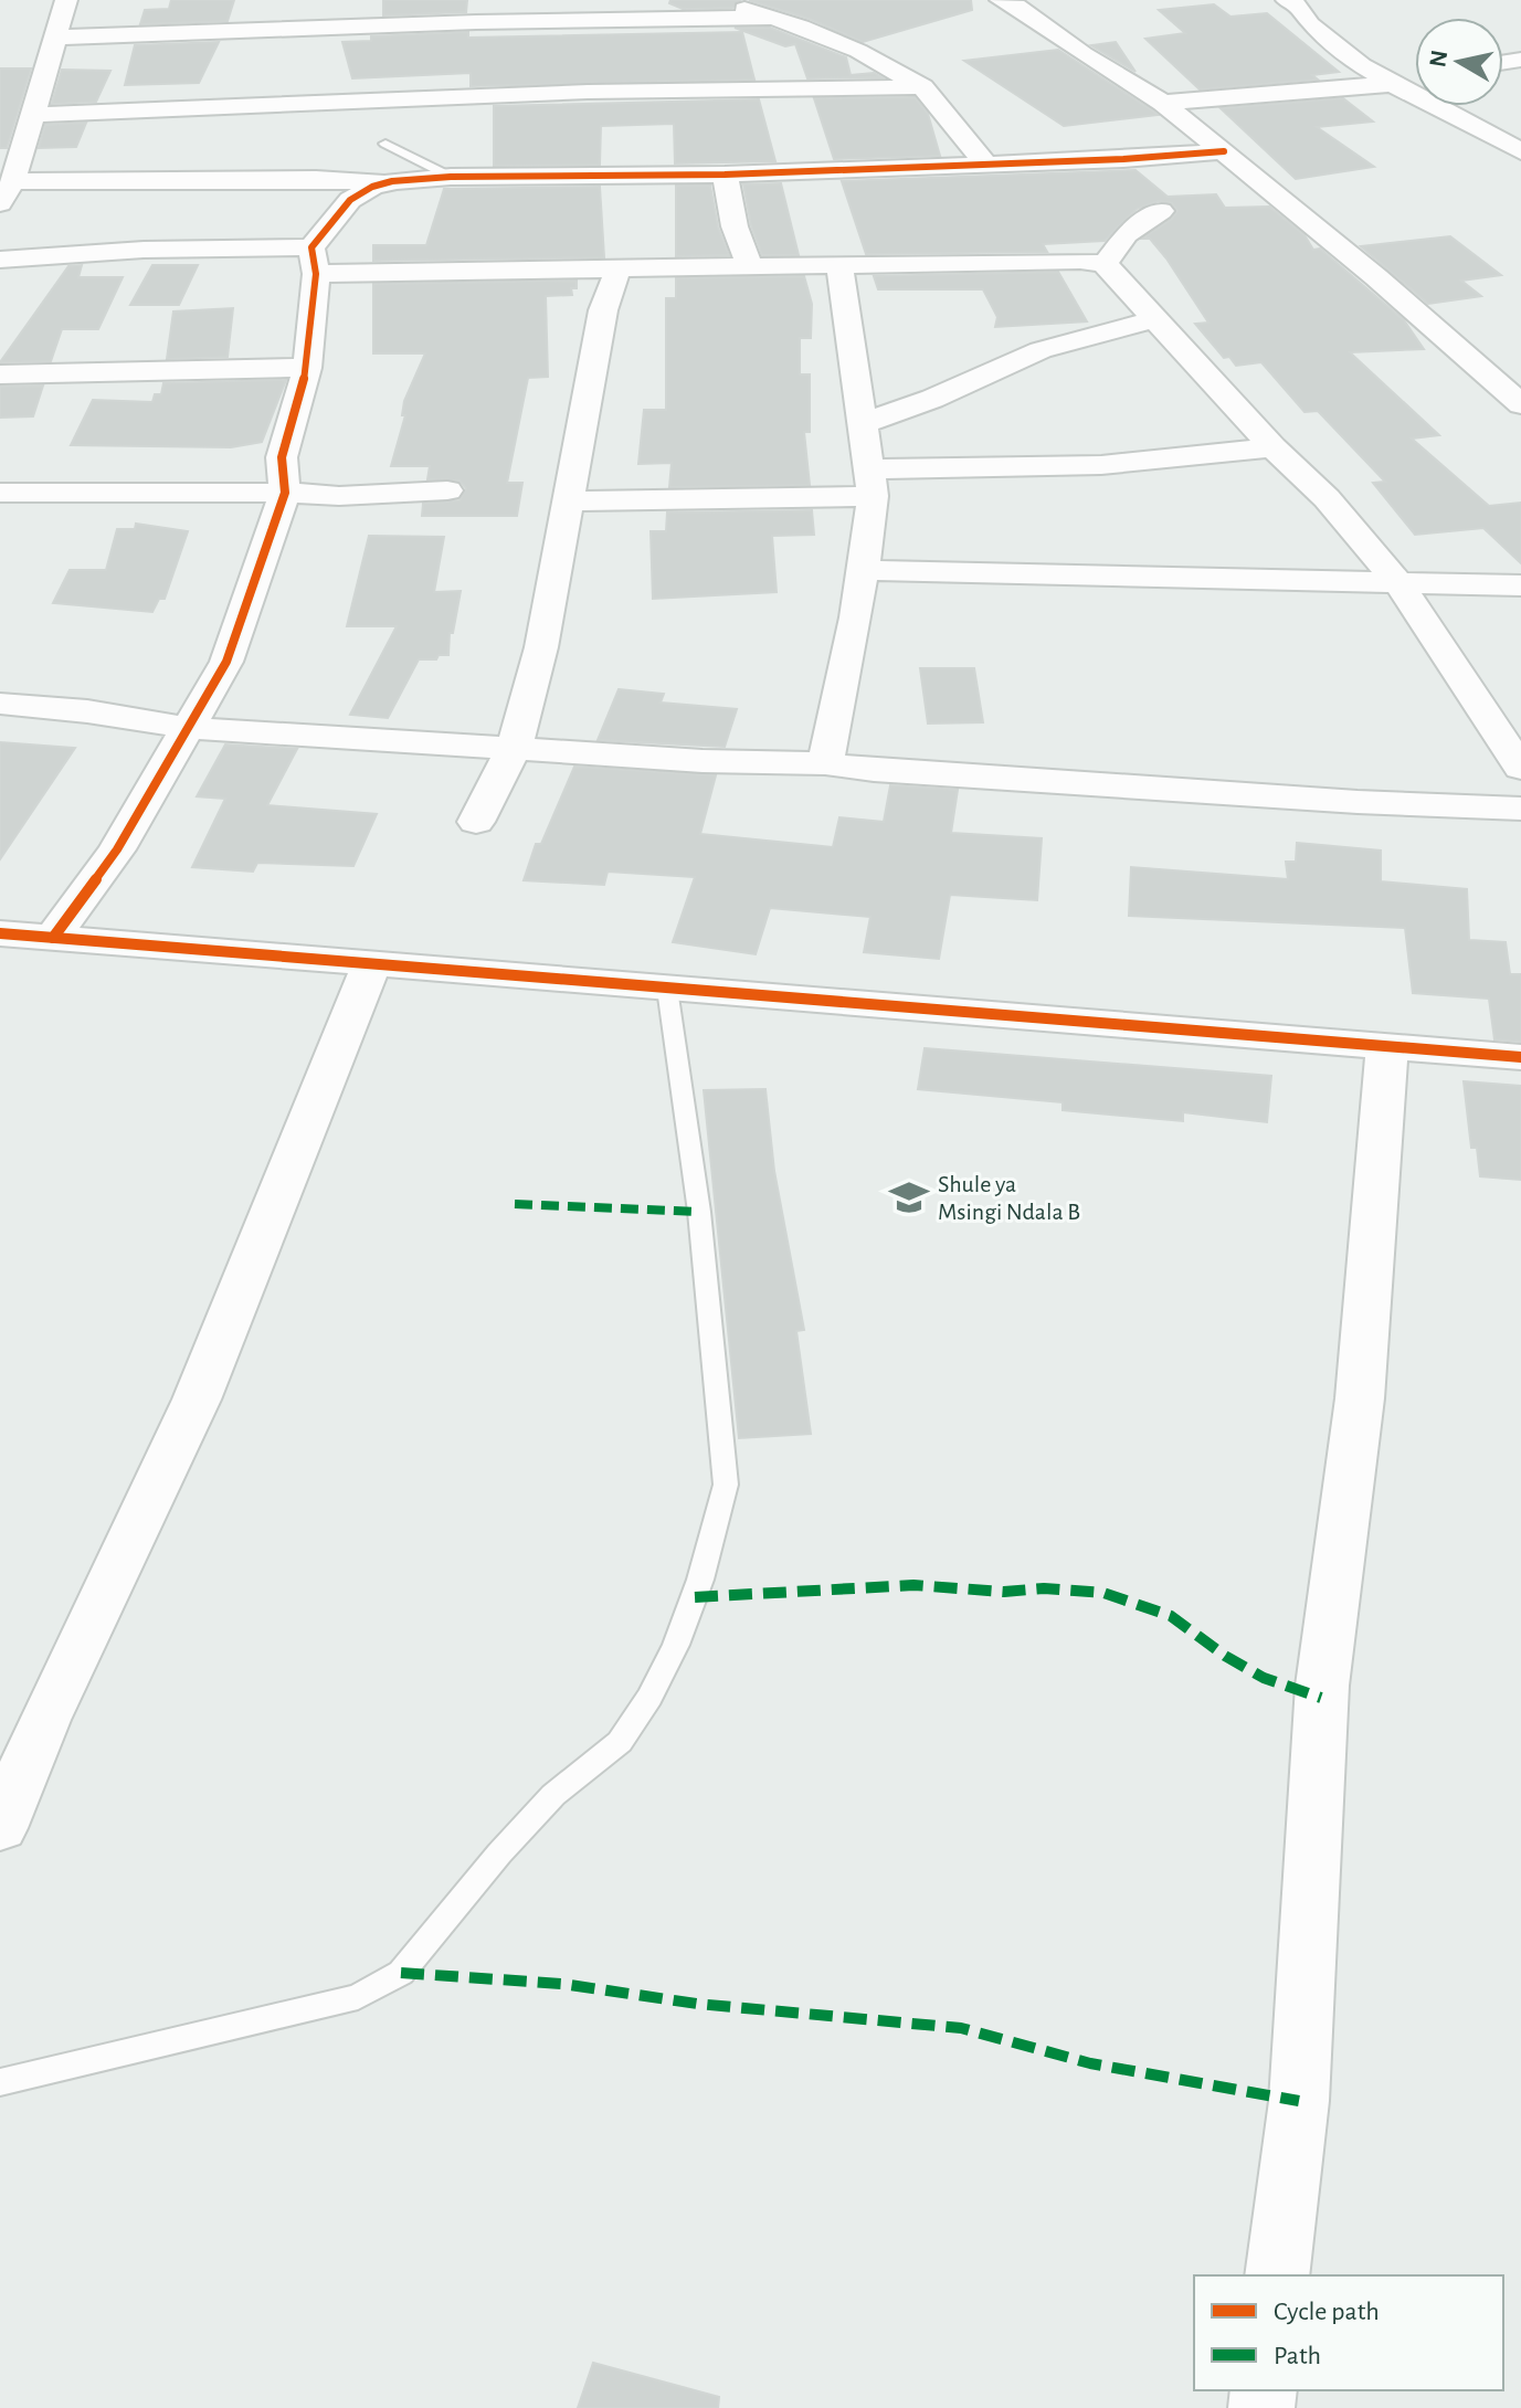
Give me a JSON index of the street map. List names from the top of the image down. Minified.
{"places":{"school or university":["Shule ya Msingi Ndala B"]},"legend":["Cycle path","Path"],"north":"left"}
